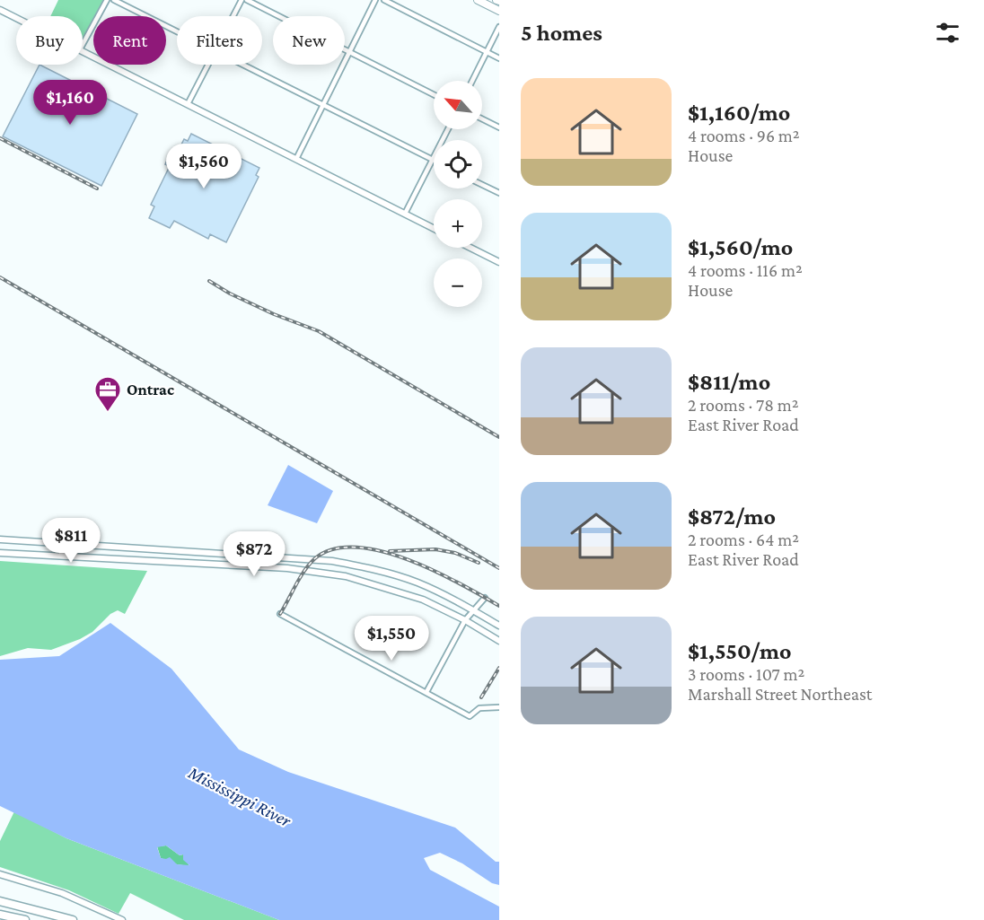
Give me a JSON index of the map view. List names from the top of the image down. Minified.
{"water":["Mississippi River"],"places":{"office":["Ontrac"]},"north":"top left","page":{"heading":"5 homes","chip":["Buy","Rent","Filters","New"],"list":[{"name":"$1,160/mo","note":"4 rooms · 96 m² · House"},{"name":"$1,560/mo","note":"4 rooms · 116 m² · House"},{"name":"$811/mo","note":"2 rooms · 78 m² · East River Road"},{"name":"$872/mo","note":"2 rooms · 64 m² · East River Road"},{"name":"$1,550/mo","note":"3 rooms · 107 m² · Marshall Street Northeast"}],"price":["$1,160","$1,560","$811","$872","$1,550"],"map_buttons":["+","−"]}}
